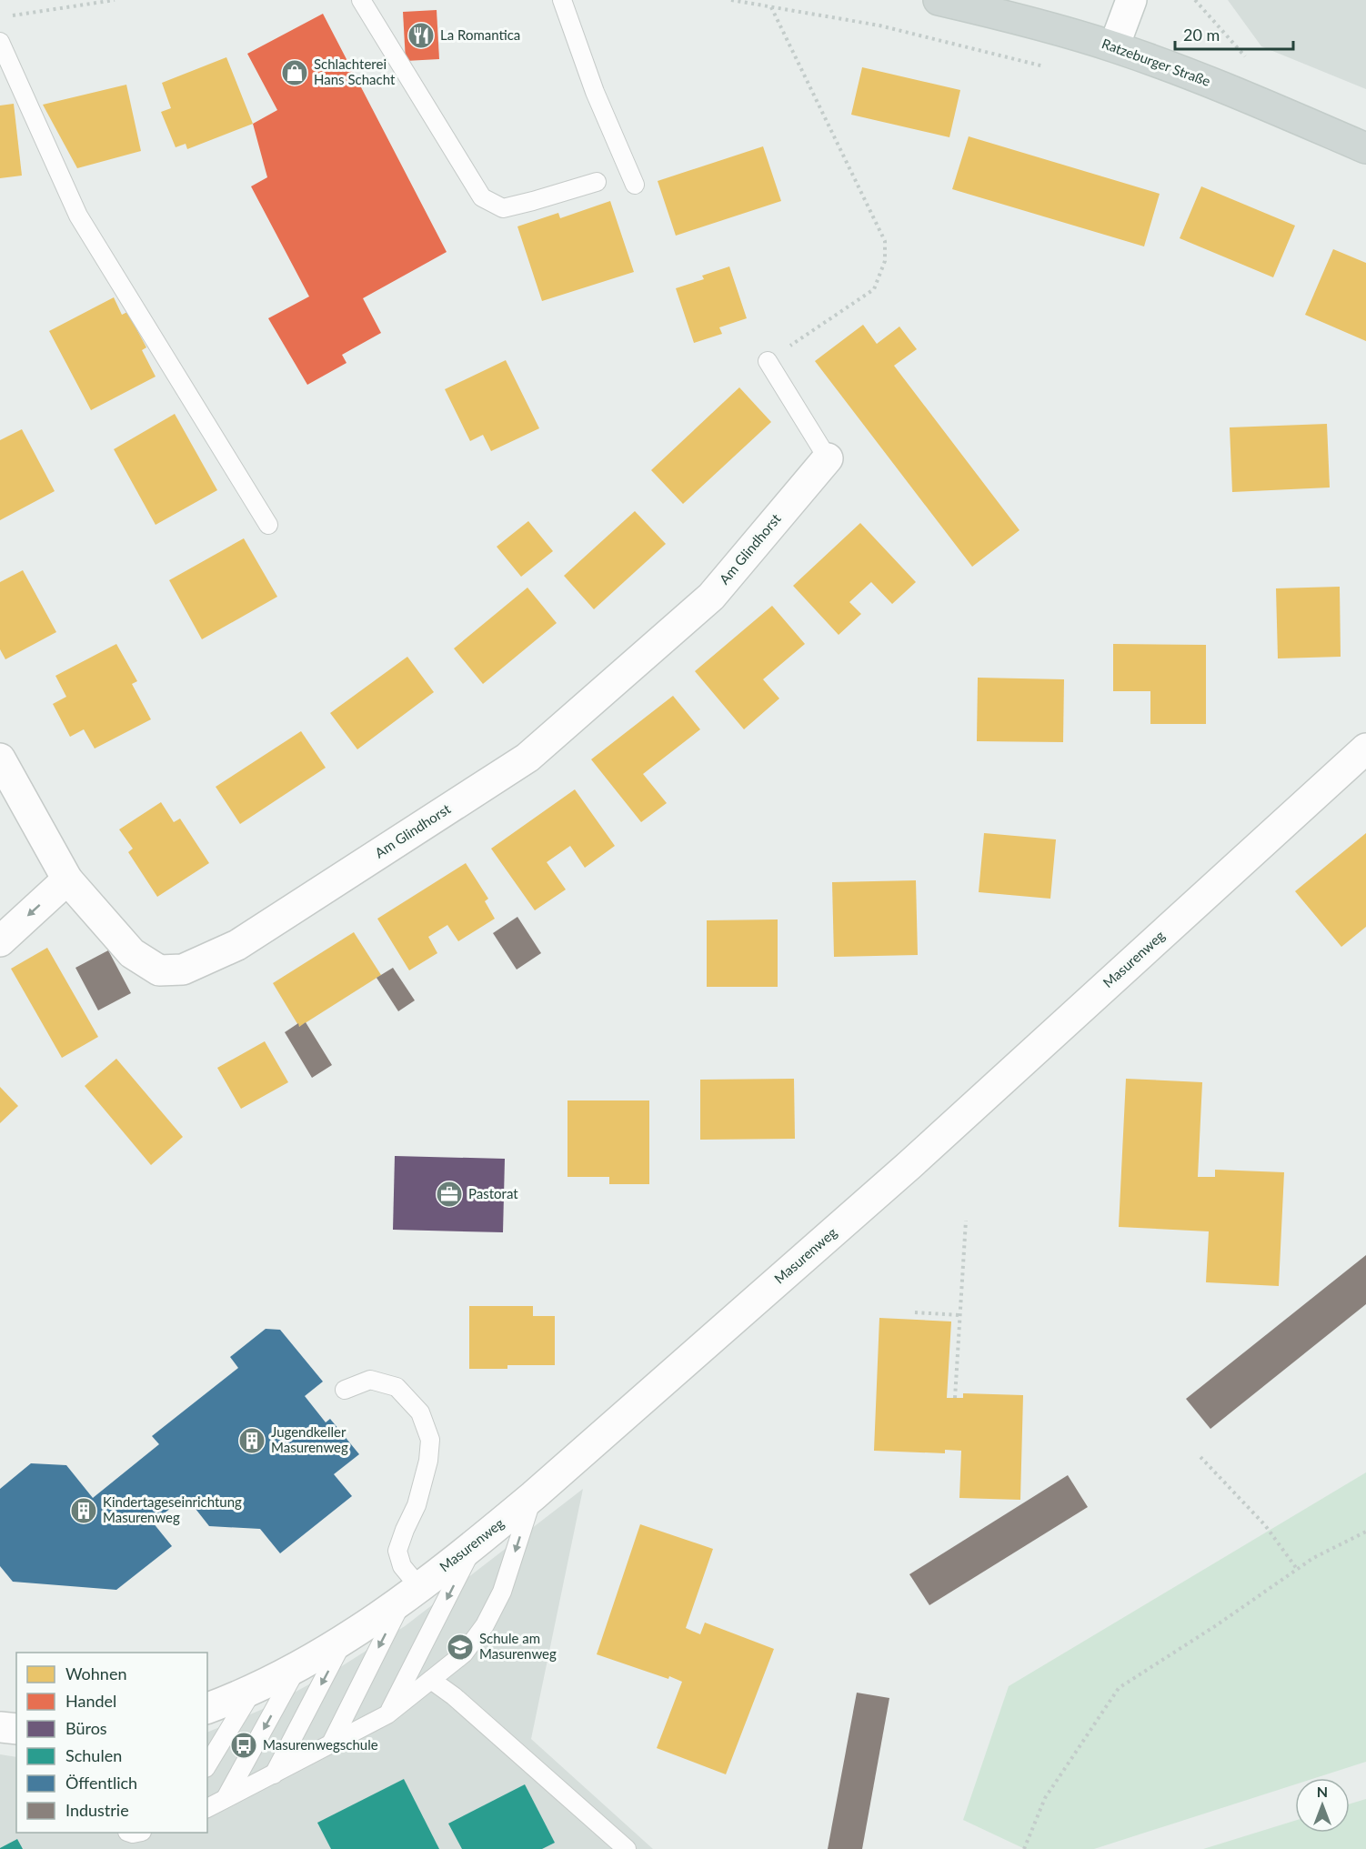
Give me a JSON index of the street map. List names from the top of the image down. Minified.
{"streets":{"main road":["Ratzeburger Straße"],"street":["Am Glindhorst","Masurenweg"]},"places":{"restaurant":["La Romantica"],"shop":["Schlachterei Hans Schacht"],"office":["Pastorat"],"building":["Jugendkeller Masurenweg","Kindertageseinrichtung Masurenweg"],"school or university":["Schule am Masurenweg"],"bus stop":["Masurenwegschule"]},"legend":["Wohnen","Handel","Büros","Schulen","Öffentlich","Industrie"],"scale_bar":"20 m","north":"top"}
